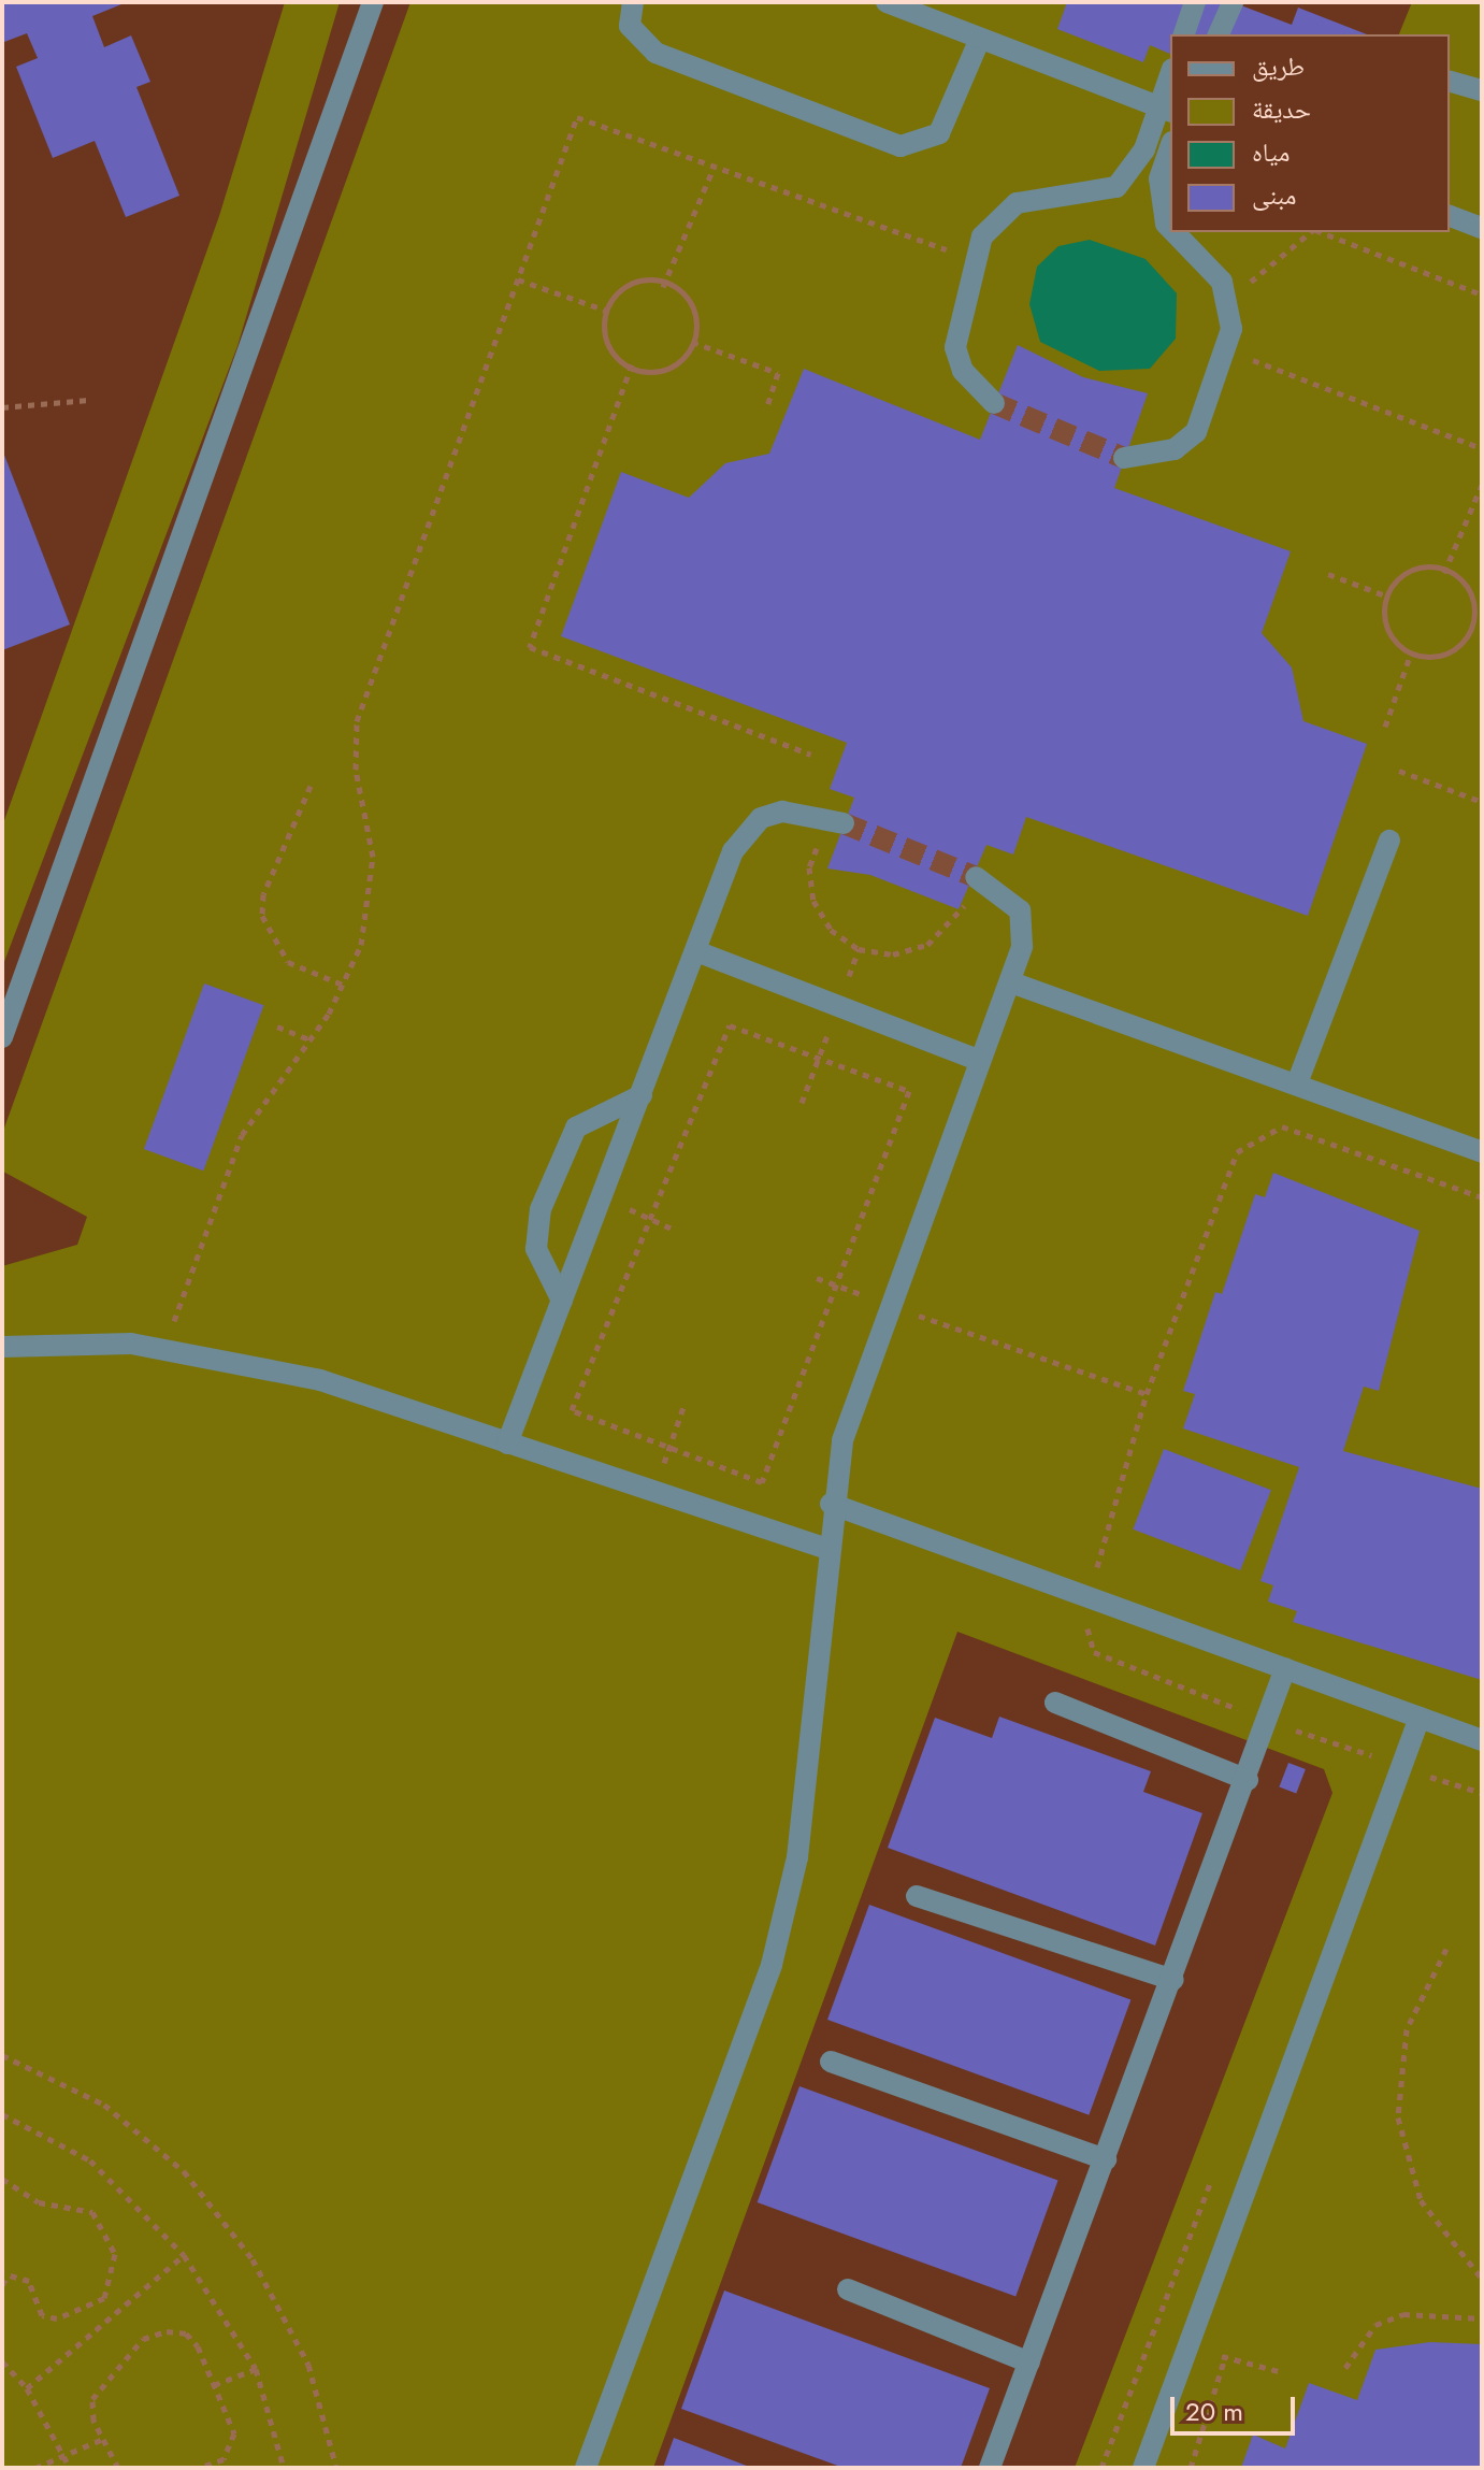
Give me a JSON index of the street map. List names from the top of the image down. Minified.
{"legend":["طريق","حديقة","مياه","مبنى"],"scale_bar":"20 m"}
